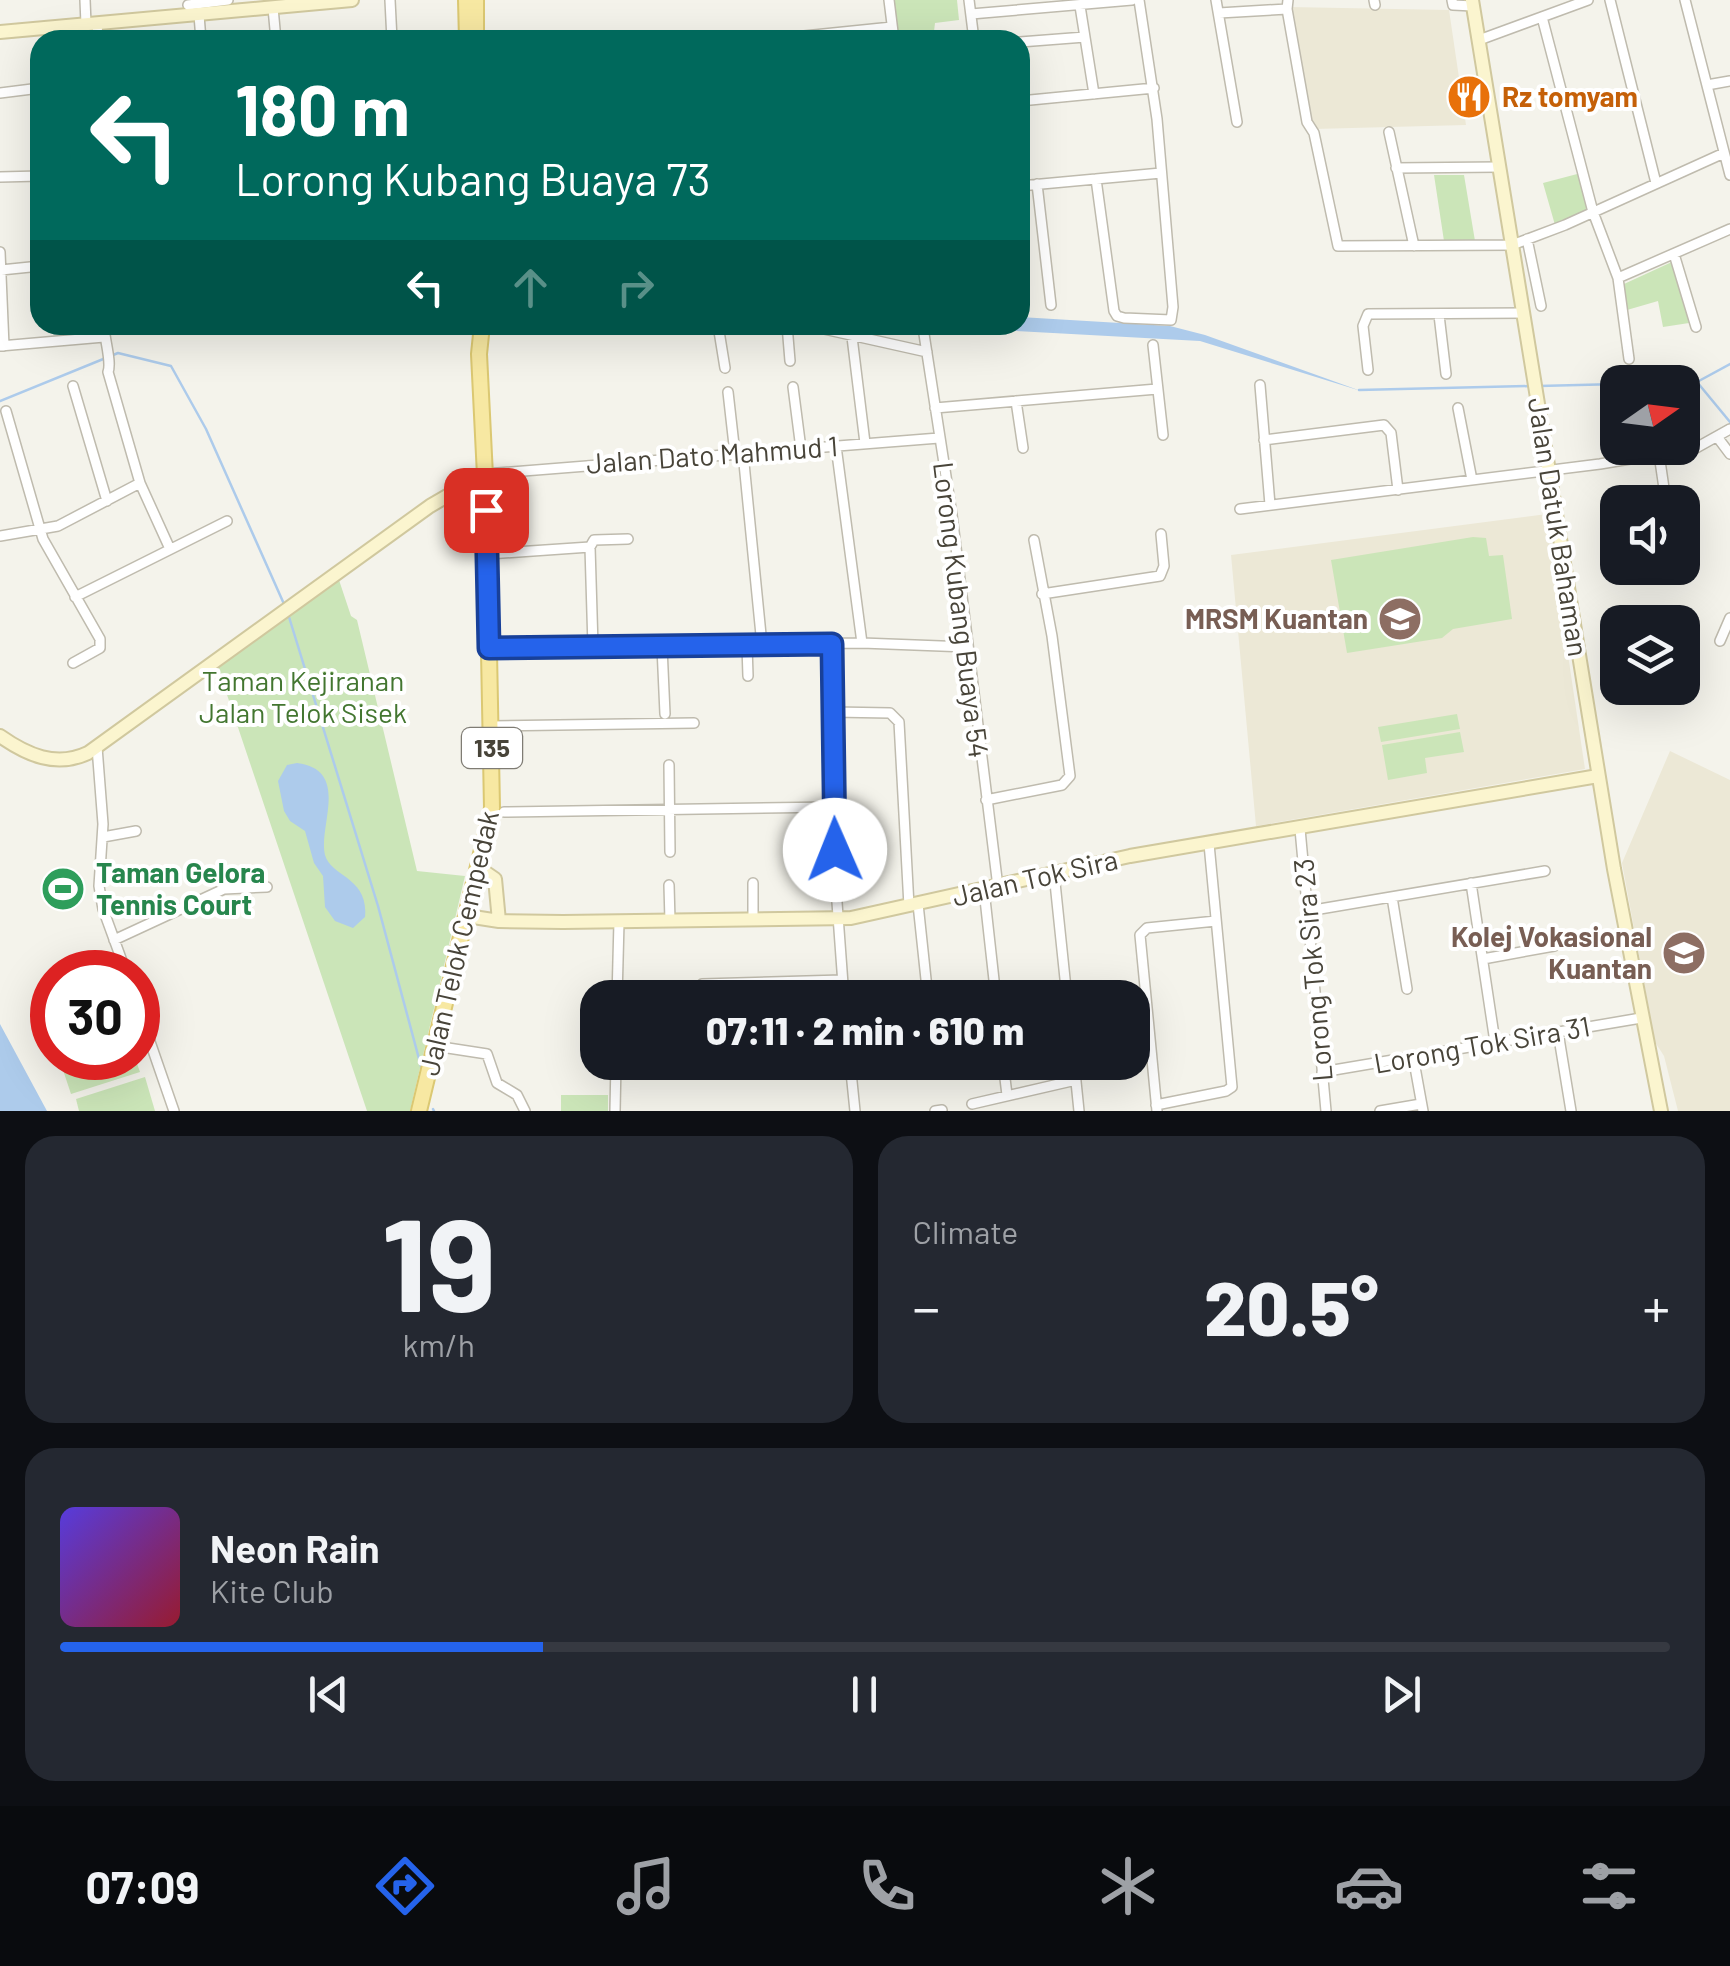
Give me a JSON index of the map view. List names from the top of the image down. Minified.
{"streets":{"main road":["135","Jalan Telok Cempedak"],"street":["Jalan Dato Mahmud 1","Jalan Datuk Bahaman","Lorong Kubang Buaya 54","Jalan Tok Sira","Lorong Tok Sira 23","Lorong Tok Sira 31"]},"crossings":[["Jalan Dato Mahmud 1","Lorong Kubang Buaya 54"],["Jalan Dato Mahmud 1","Jalan Telok Cempedak"],["Jalan Datuk Bahaman","Jalan Tok Sira"],["Jalan Datuk Bahaman","Lorong Tok Sira 31"],["Lorong Kubang Buaya 54","Jalan Tok Sira"],["Jalan Tok Sira","Jalan Telok Cempedak"],["Jalan Tok Sira","Lorong Tok Sira 23"],["Lorong Tok Sira 23","Lorong Tok Sira 31"]],"parks":["Taman Kejiranan Jalan Telok Sisek"],"places":{"restaurant":["Rz tomyam"],"school or university":["MRSM Kuantan","Kolej Vokasional Kuantan"],"sports":["Taman Gelora Tennis Court"]},"north":"right","page":{"turn":["180 m","Lorong Kubang Buaya 73"],"limit":"30","trip":"07:11 · 2 min · 610 m","tile":[["19","km/h"],"Climate"],"heat":["−","20.5°","+"],"song":["Neon Rain","Kite Club"],"tabs":"07:09"}}
